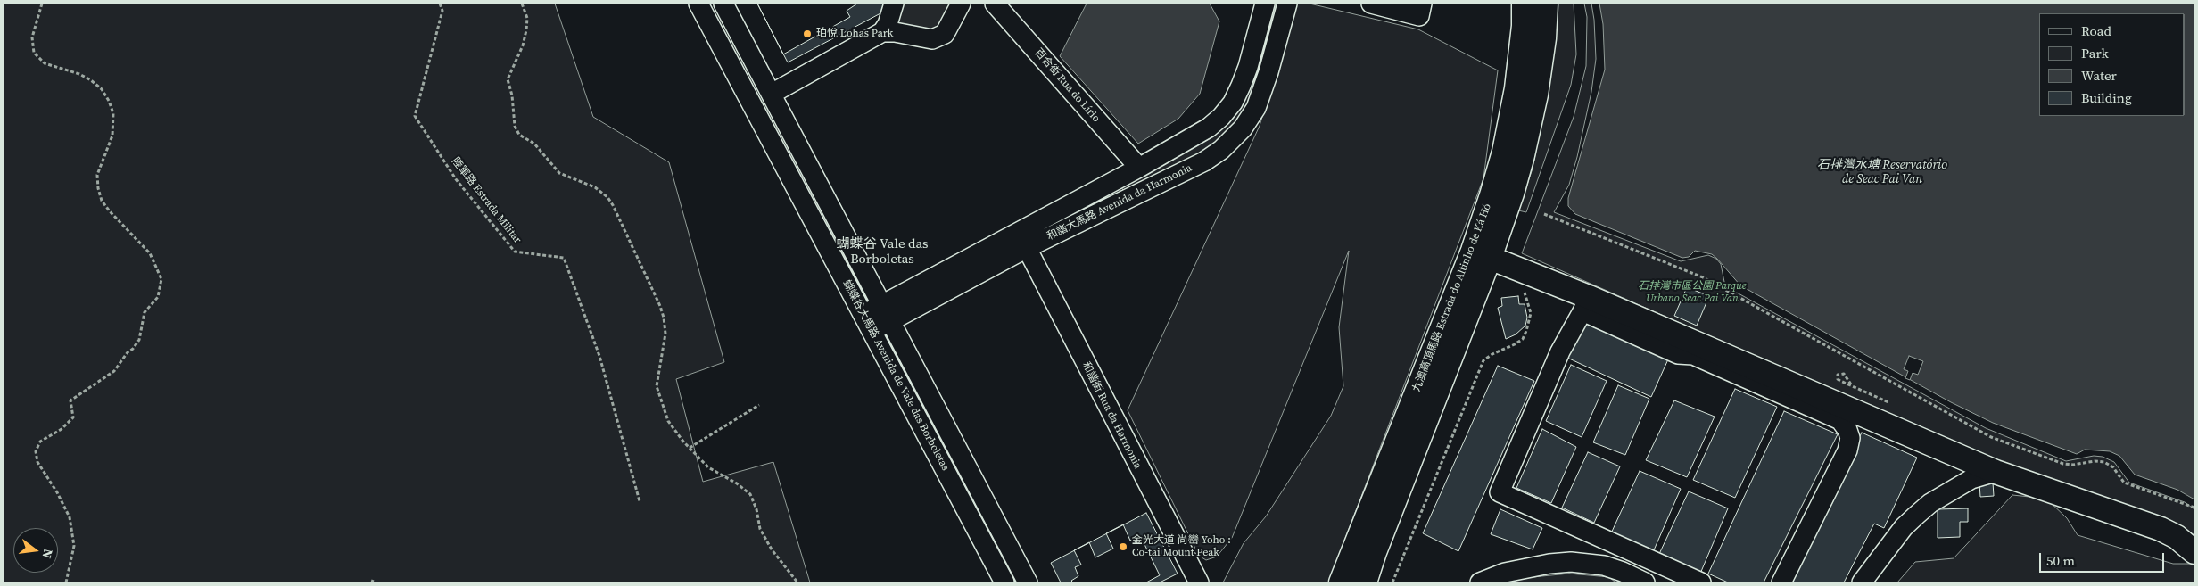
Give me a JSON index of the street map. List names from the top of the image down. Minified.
{"streets":{"main road":["九澳高頂馬路 Estrada do Altinho de Ká Hó"],"street":["百合街 Rua do Lírio","和諧大馬路 Avenida da Harmonia","蝴蝶谷大馬路 Avenida de Vale das Borboletas","和諧街 Rua da Harmonia"],"path":["陸軍路 Estrada Militar"]},"crossings":[["百合街 Rua do Lírio","和諧大馬路 Avenida da Harmonia"],["和諧大馬路 Avenida da Harmonia","蝴蝶谷大馬路 Avenida de Vale das Borboletas"],["和諧大馬路 Avenida da Harmonia","和諧街 Rua da Harmonia"]],"districts":["蝴蝶谷 Vale das Borboletas"],"water":["石排灣水塘 Reservatório de Seac Pai Van"],"parks":["石排灣市區公園 Parque Urbano Seac Pai Van"],"places":["珀悅 Lohas Park","金光大道 尚巒 Yoho : Co-tai Mount Peak"],"legend":["Road","Park","Water","Building"],"scale_bar":"50 m","north":"right"}
